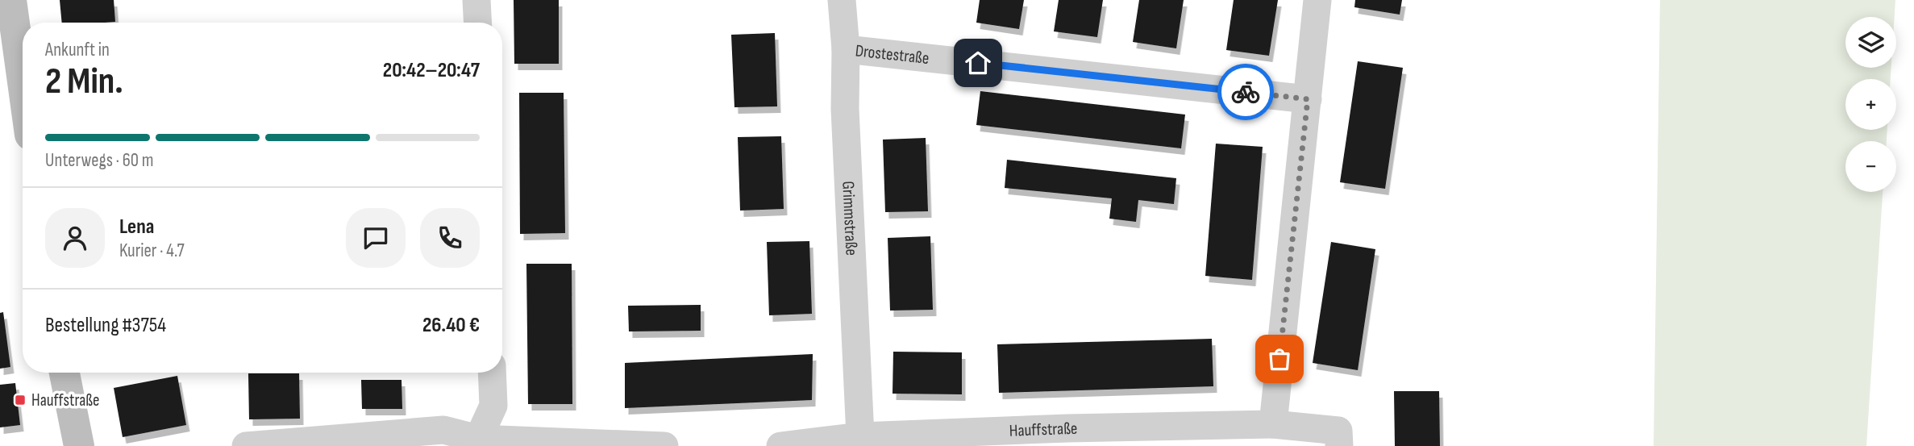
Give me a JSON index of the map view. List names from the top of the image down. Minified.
{"streets":{"street":["Drostestraße","Grimmstraße","Hauffstraße"]},"crossings":[["Drostestraße","Grimmstraße"],["Grimmstraße","Hauffstraße"]],"places":{"transit":["Hauffstraße"]},"page":{"map_buttons":["+","−"],"heading":["2 Min.","Ankunft in","20:42–20:47"],"panel":["Lena","Kurier · 4.7","Bestellung #3754","26.40 €"],"bar":"Unterwegs · 60 m"}}
